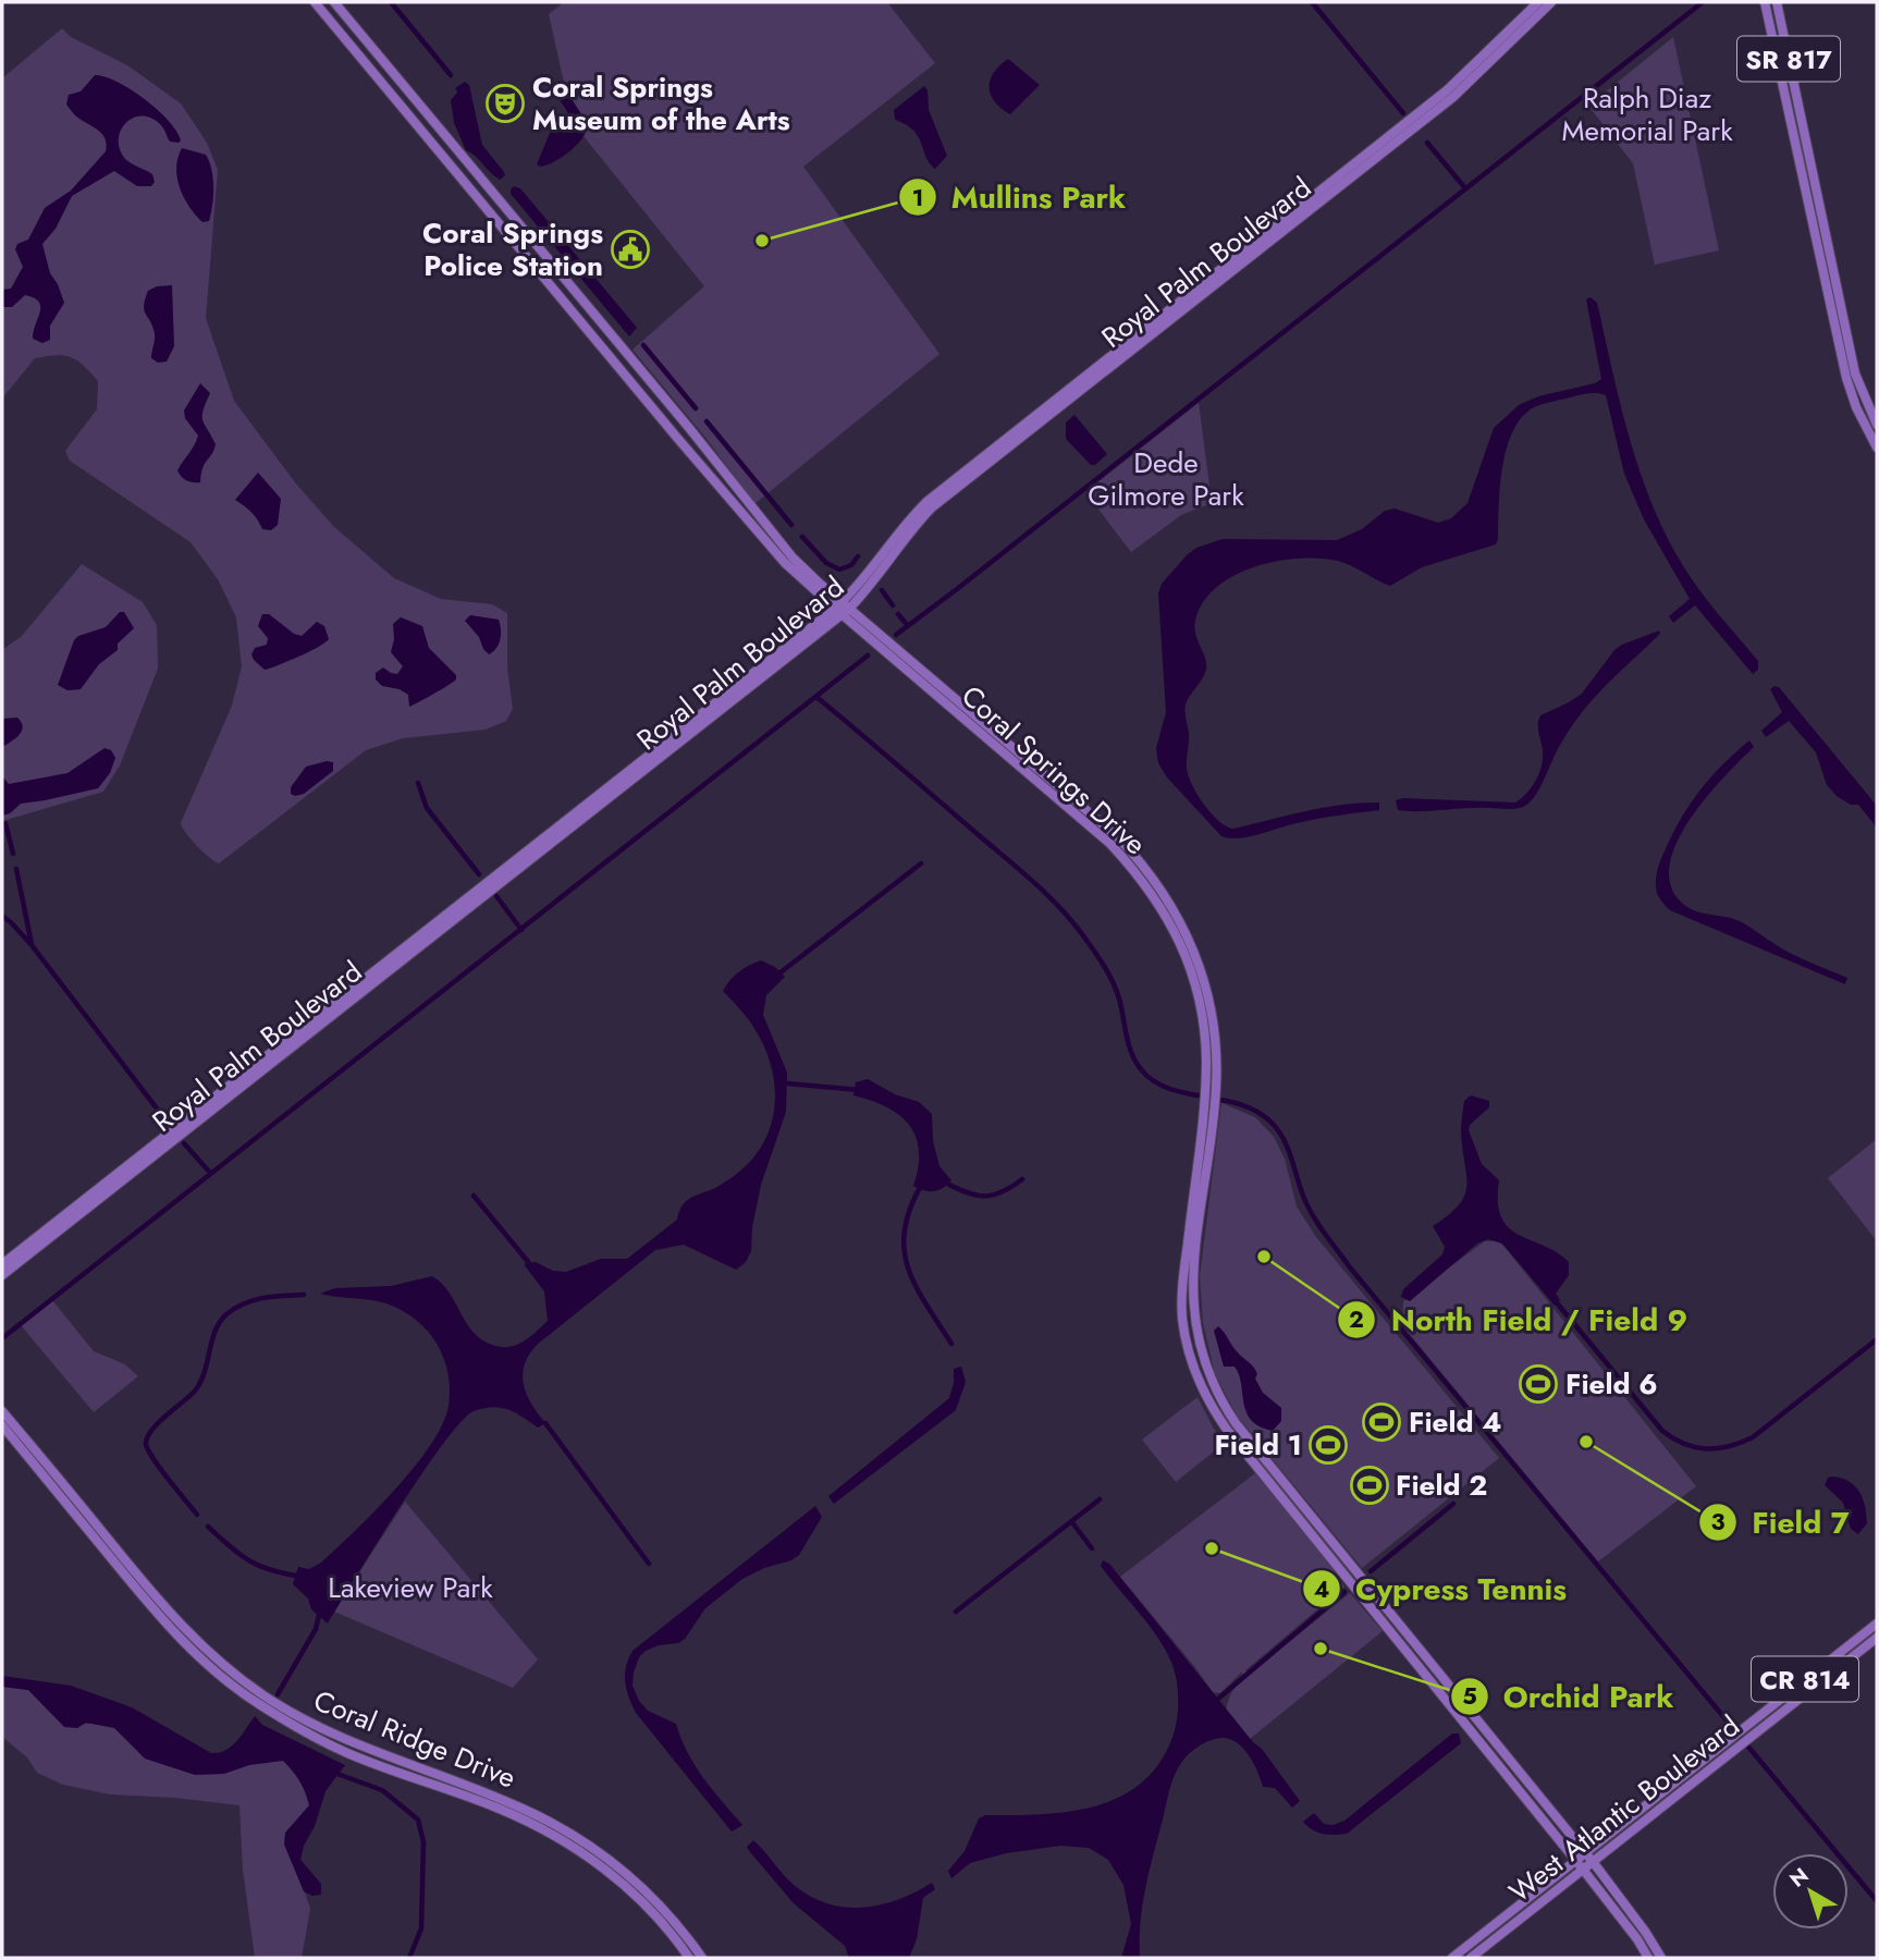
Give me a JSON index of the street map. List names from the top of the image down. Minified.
{"streets":{"main road":["SR 817","Royal Palm Boulevard","Coral Springs Drive","CR 814","Coral Ridge Drive","West Atlantic Boulevard"]},"crossings":[["Royal Palm Boulevard","Coral Springs Drive"],["Coral Springs Drive","West Atlantic Boulevard"]],"parks":["Ralph Diaz Memorial Park","Dede Gilmore Park","Lakeview Park"],"places":{"theatre":["Coral Springs Museum of the Arts"],"other":["Mullins Park","North Field / Field 9","Field 7","Cypress Tennis","Orchid Park"],"public building":["Coral Springs Police Station"],"sports":["Field 6","Field 4","Field 1","Field 2"]},"north":"top left"}
